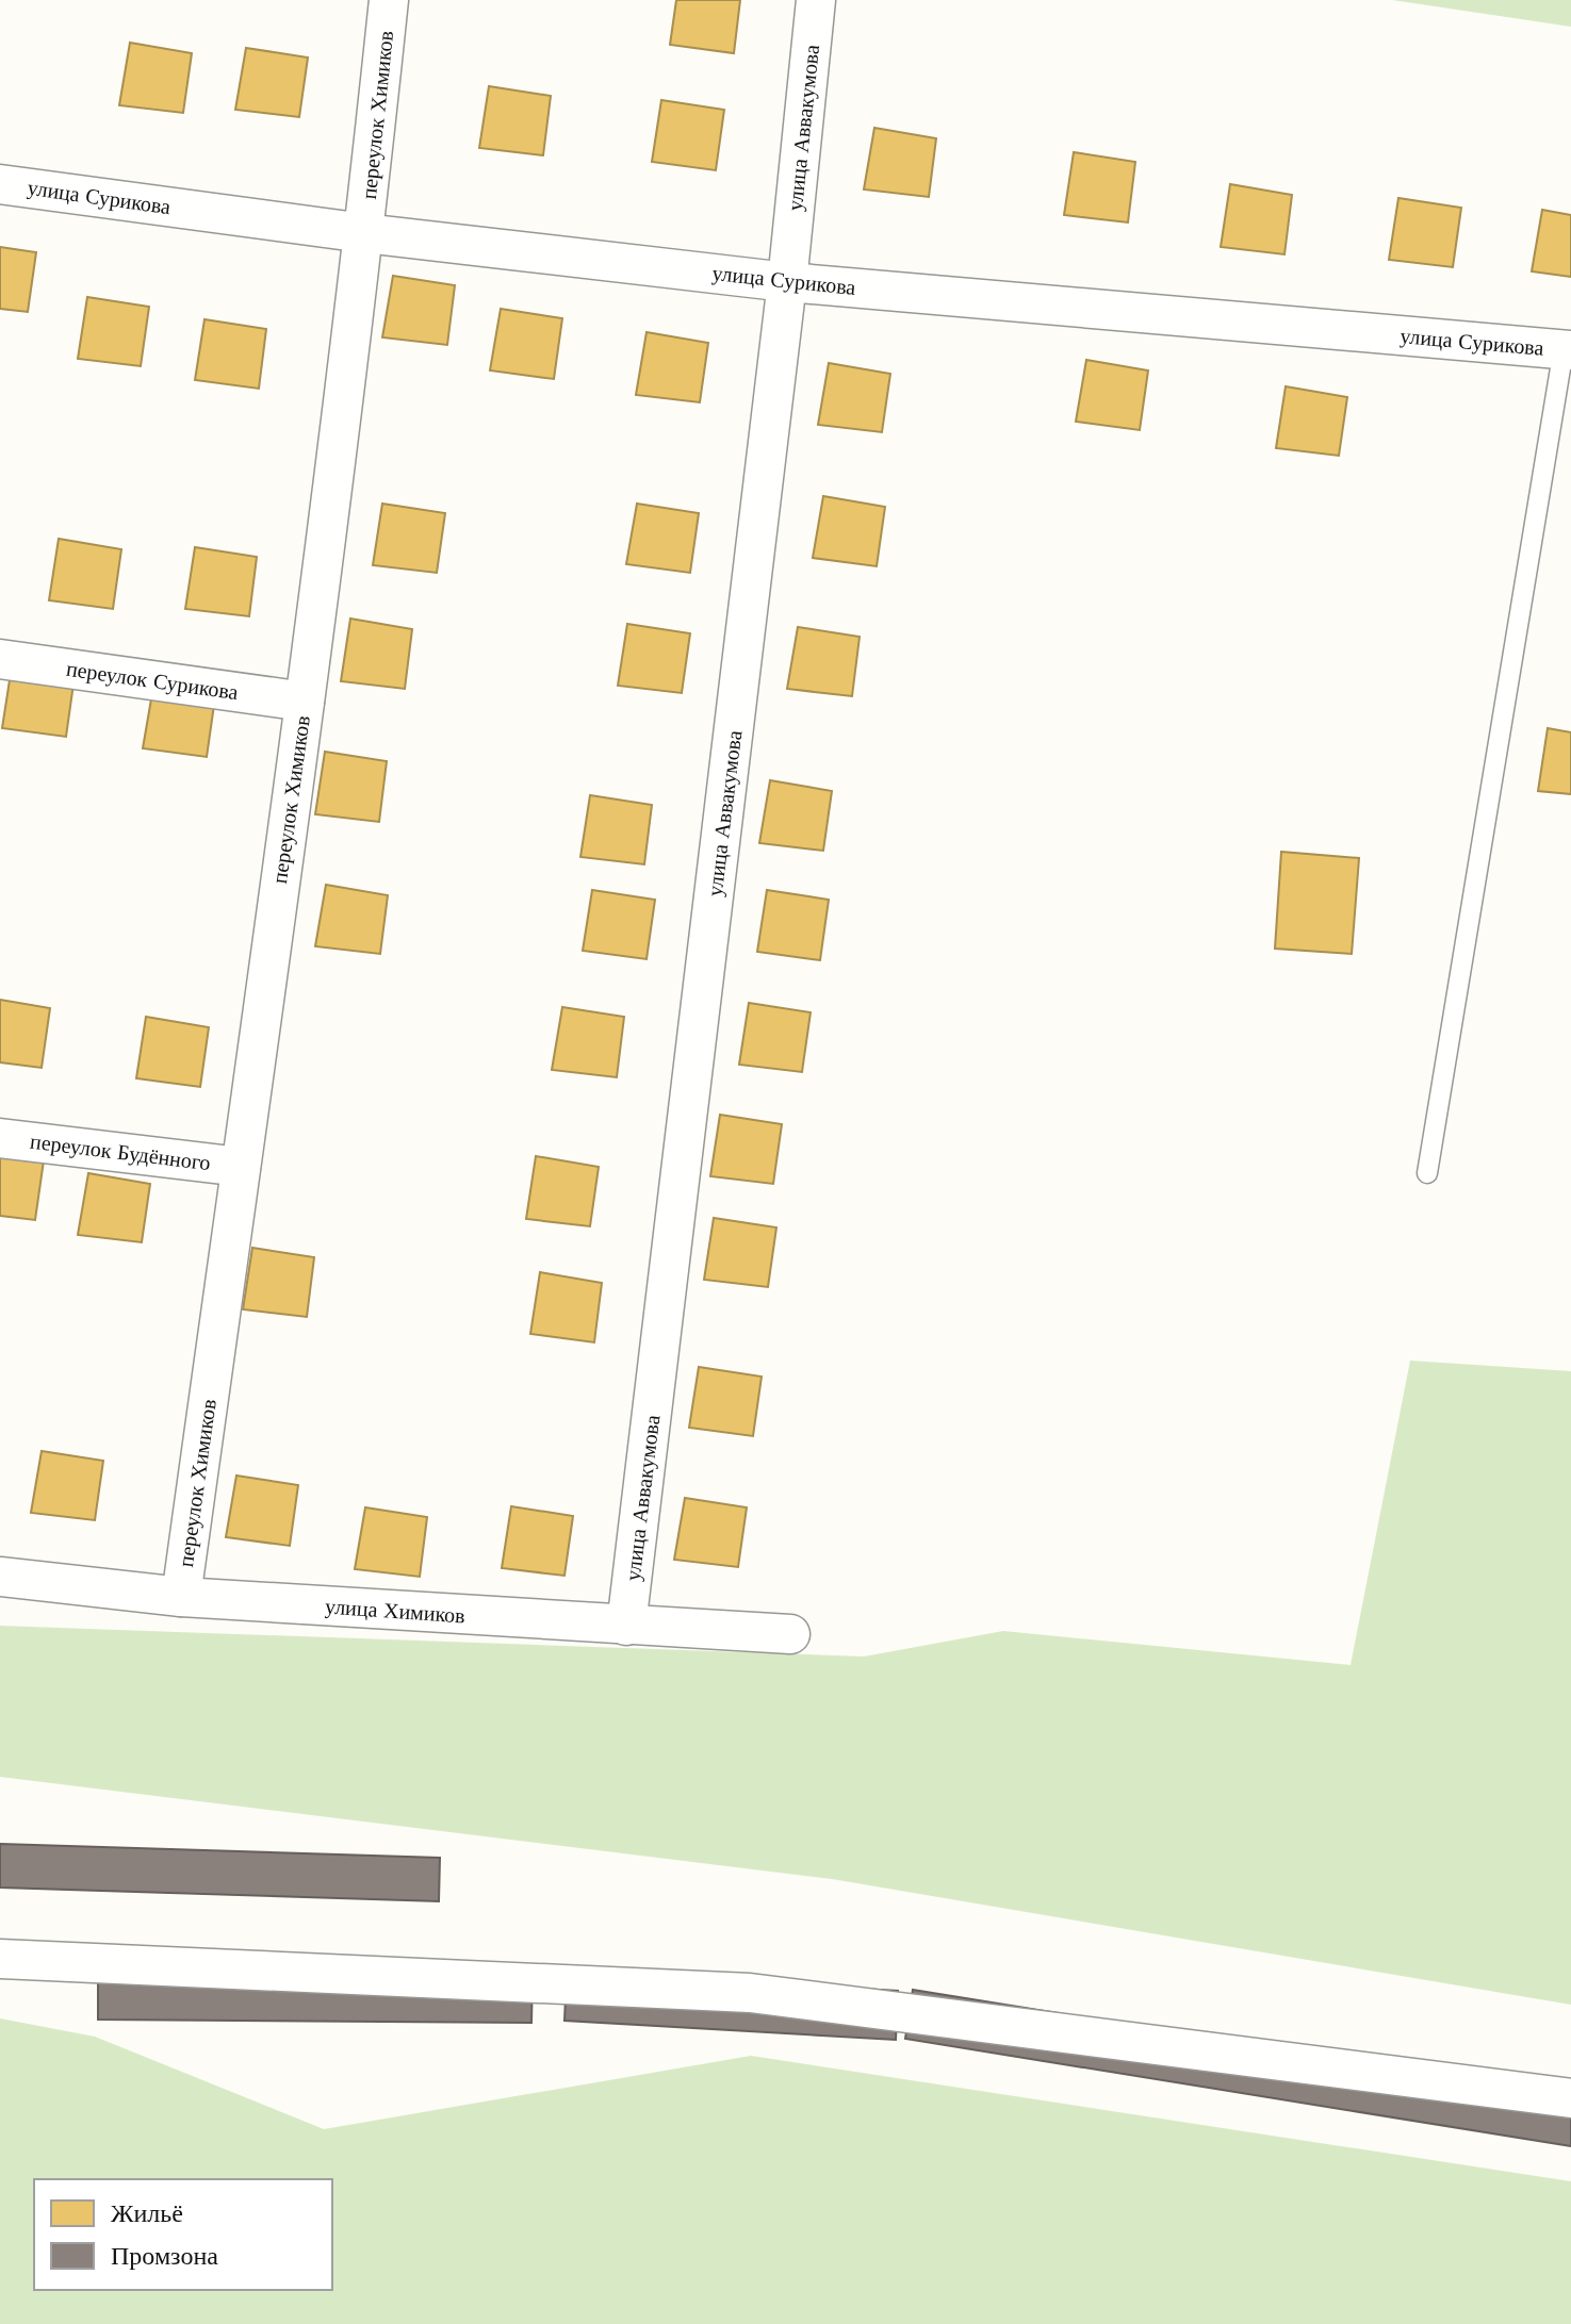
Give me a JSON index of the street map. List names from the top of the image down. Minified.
{"streets":{"street":["переулок Химиков","улица Аввакумова","улица Сурикова","переулок Сурикова","переулок Будённого","улица Химиков"]},"crossings":[["переулок Химиков","улица Сурикова"],["переулок Химиков","переулок Сурикова"],["переулок Химиков","переулок Будённого"],["переулок Химиков","улица Химиков"],["улица Аввакумова","улица Сурикова"],["улица Аввакумова","улица Химиков"]],"legend":["Жильё","Промзона"]}
